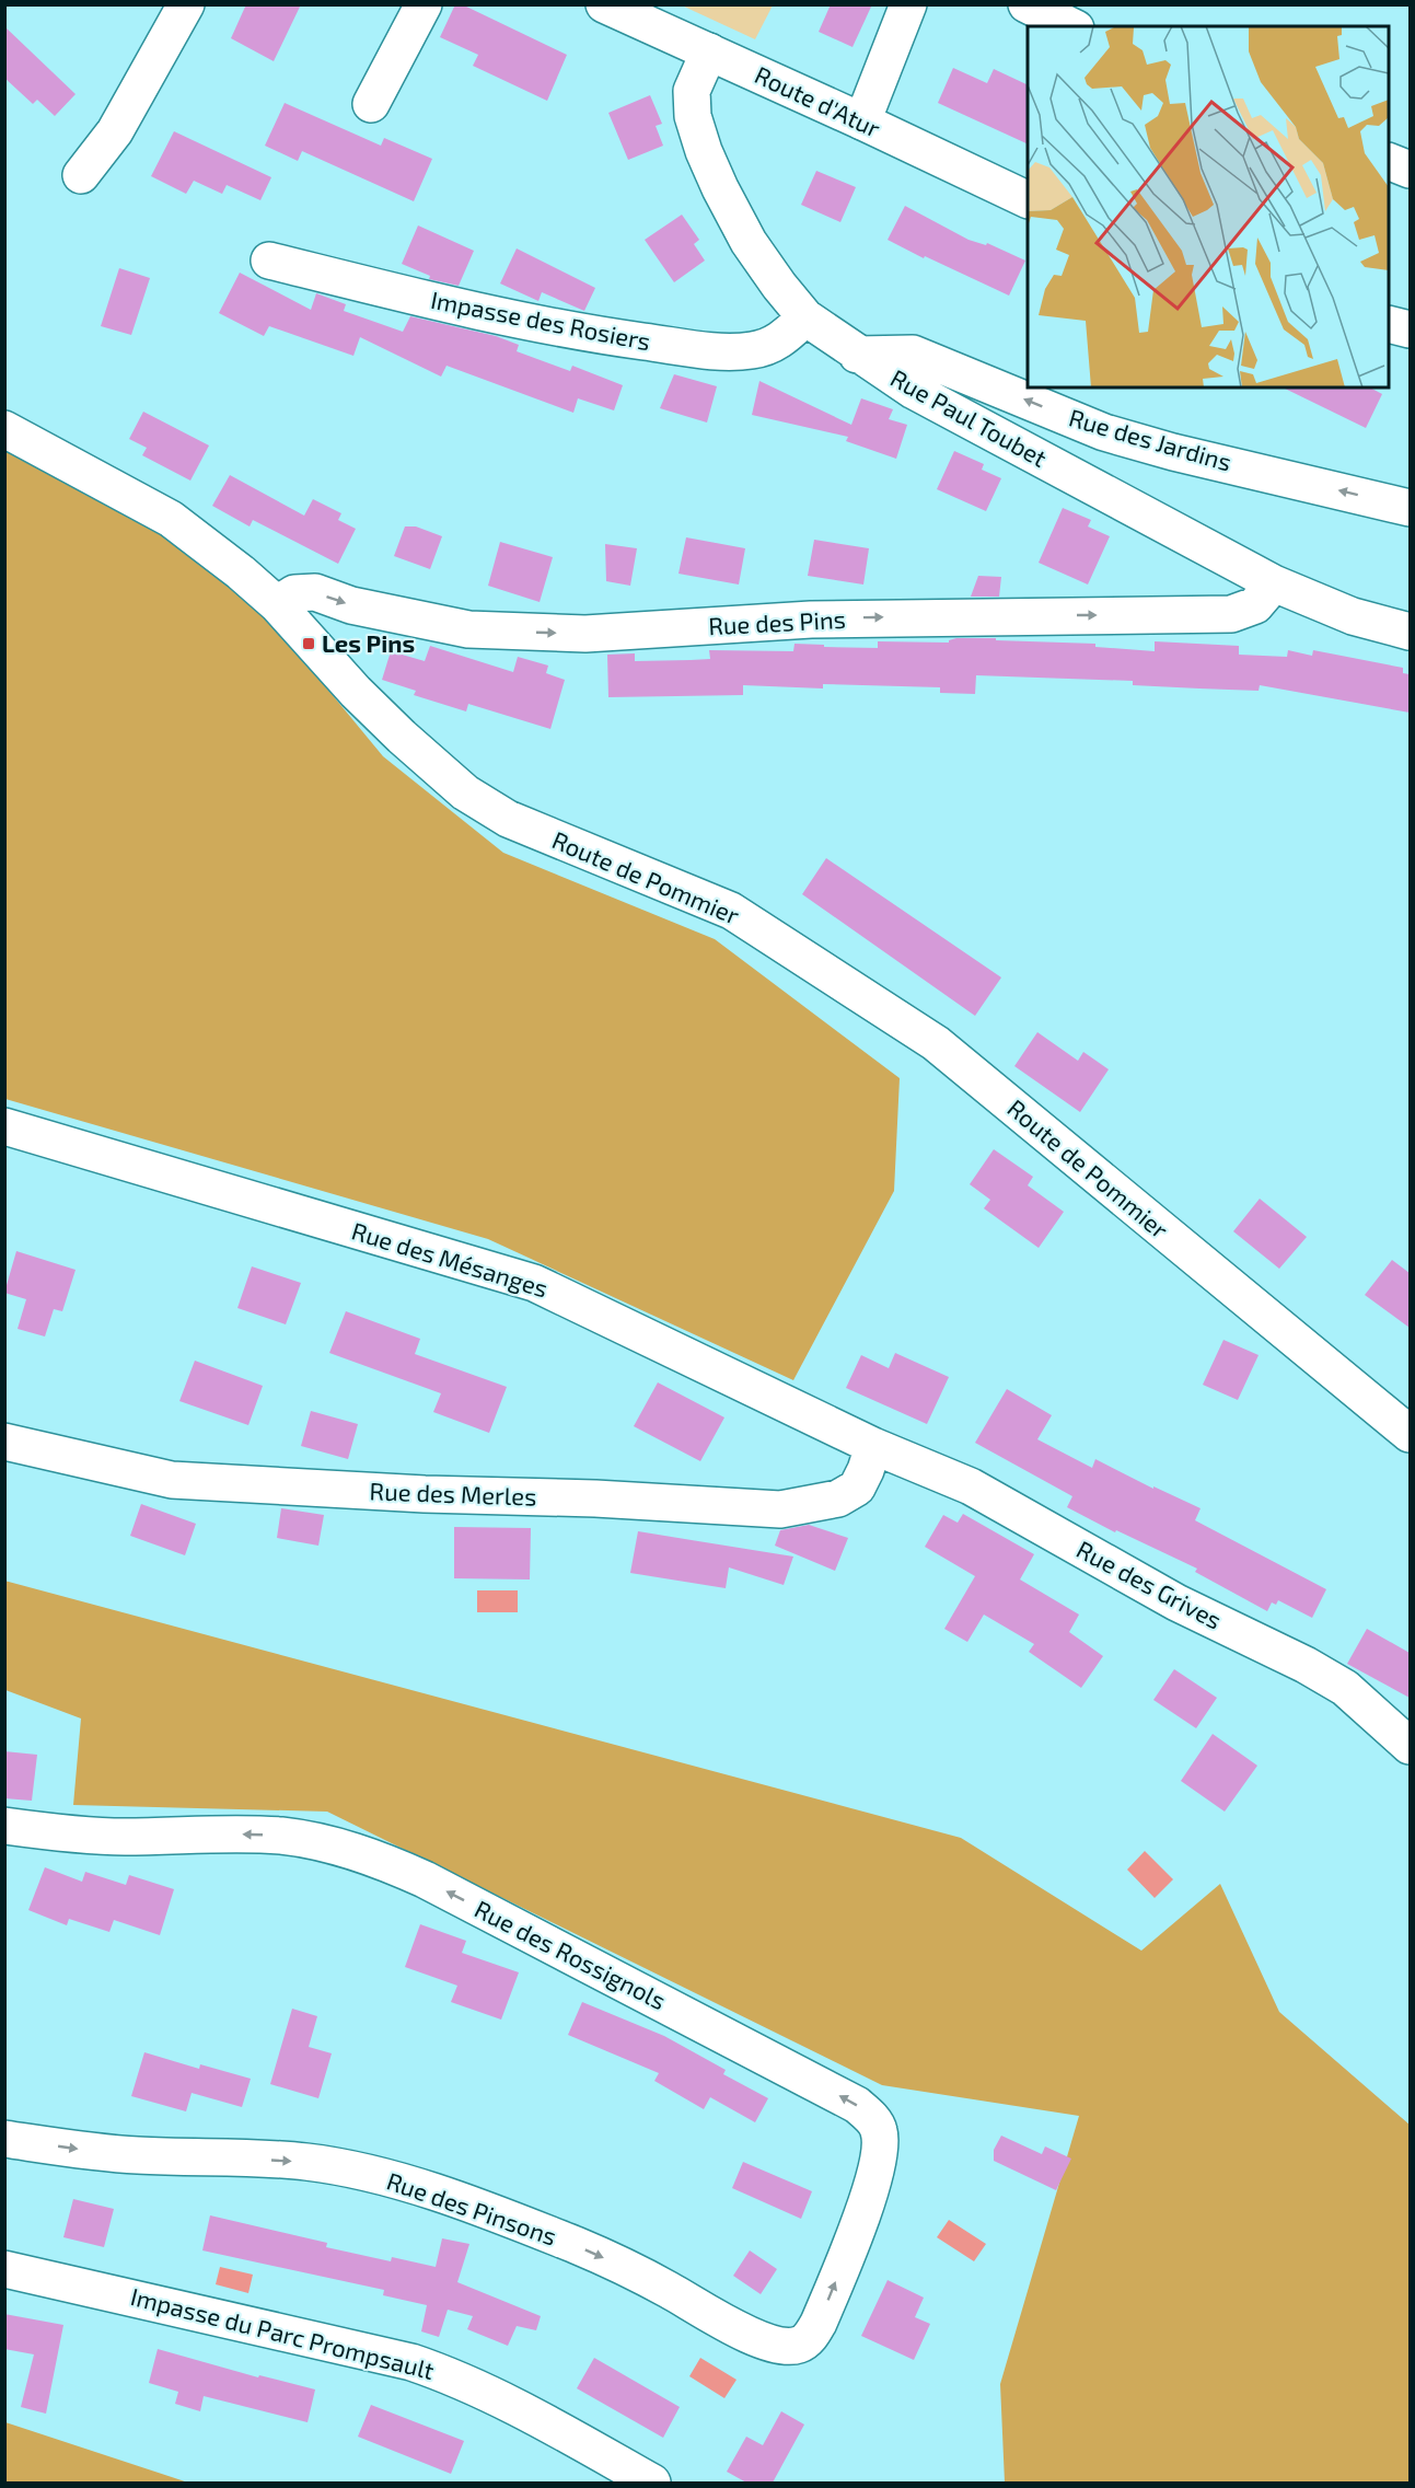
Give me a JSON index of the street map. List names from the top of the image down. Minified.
{"streets":{"street":["Route d'Atur","Impasse des Rosiers","Rue Paul Toubet","Rue des Jardins","Rue des Pins","Route de Pommier","Rue des Mésanges","Rue des Merles","Rue des Grives","Rue des Rossignols","Rue des Pinsons","Impasse du Parc Prompsault"]},"crossings":[["Route d'Atur","Rue Paul Toubet"],["Impasse des Rosiers","Rue Paul Toubet"],["Rue Paul Toubet","Rue des Jardins"],["Rue Paul Toubet","Rue des Pins"],["Rue des Pins","Route de Pommier"],["Rue des Mésanges","Rue des Merles"],["Rue des Mésanges","Rue des Grives"],["Rue des Merles","Rue des Grives"],["Rue des Rossignols","Rue des Pinsons"]],"one_way":["Rue des Jardins","Rue des Pins","Rue des Rossignols","Rue des Pinsons"],"places":{"transit":["Les Pins"]}}
